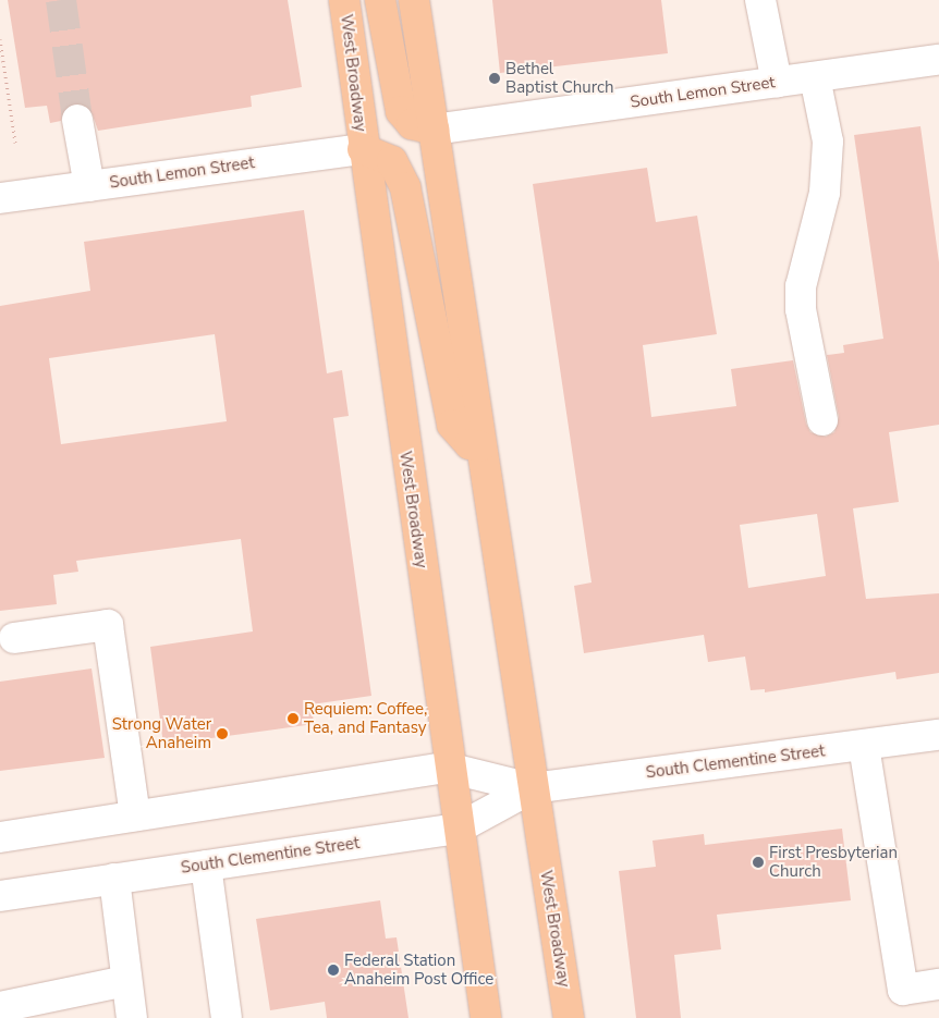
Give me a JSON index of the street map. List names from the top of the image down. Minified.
{"streets":{"main road":["West Broadway"],"street":["South Lemon Street","South Clementine Street"]},"crossings":[["West Broadway","South Lemon Street"],["West Broadway","South Clementine Street"]],"places":["Bethel Baptist Church","Requiem: Coffee, Tea, and Fantasy","Strong Water Anaheim","First Presbyterian Church","Federal Station Anaheim Post Office"]}
